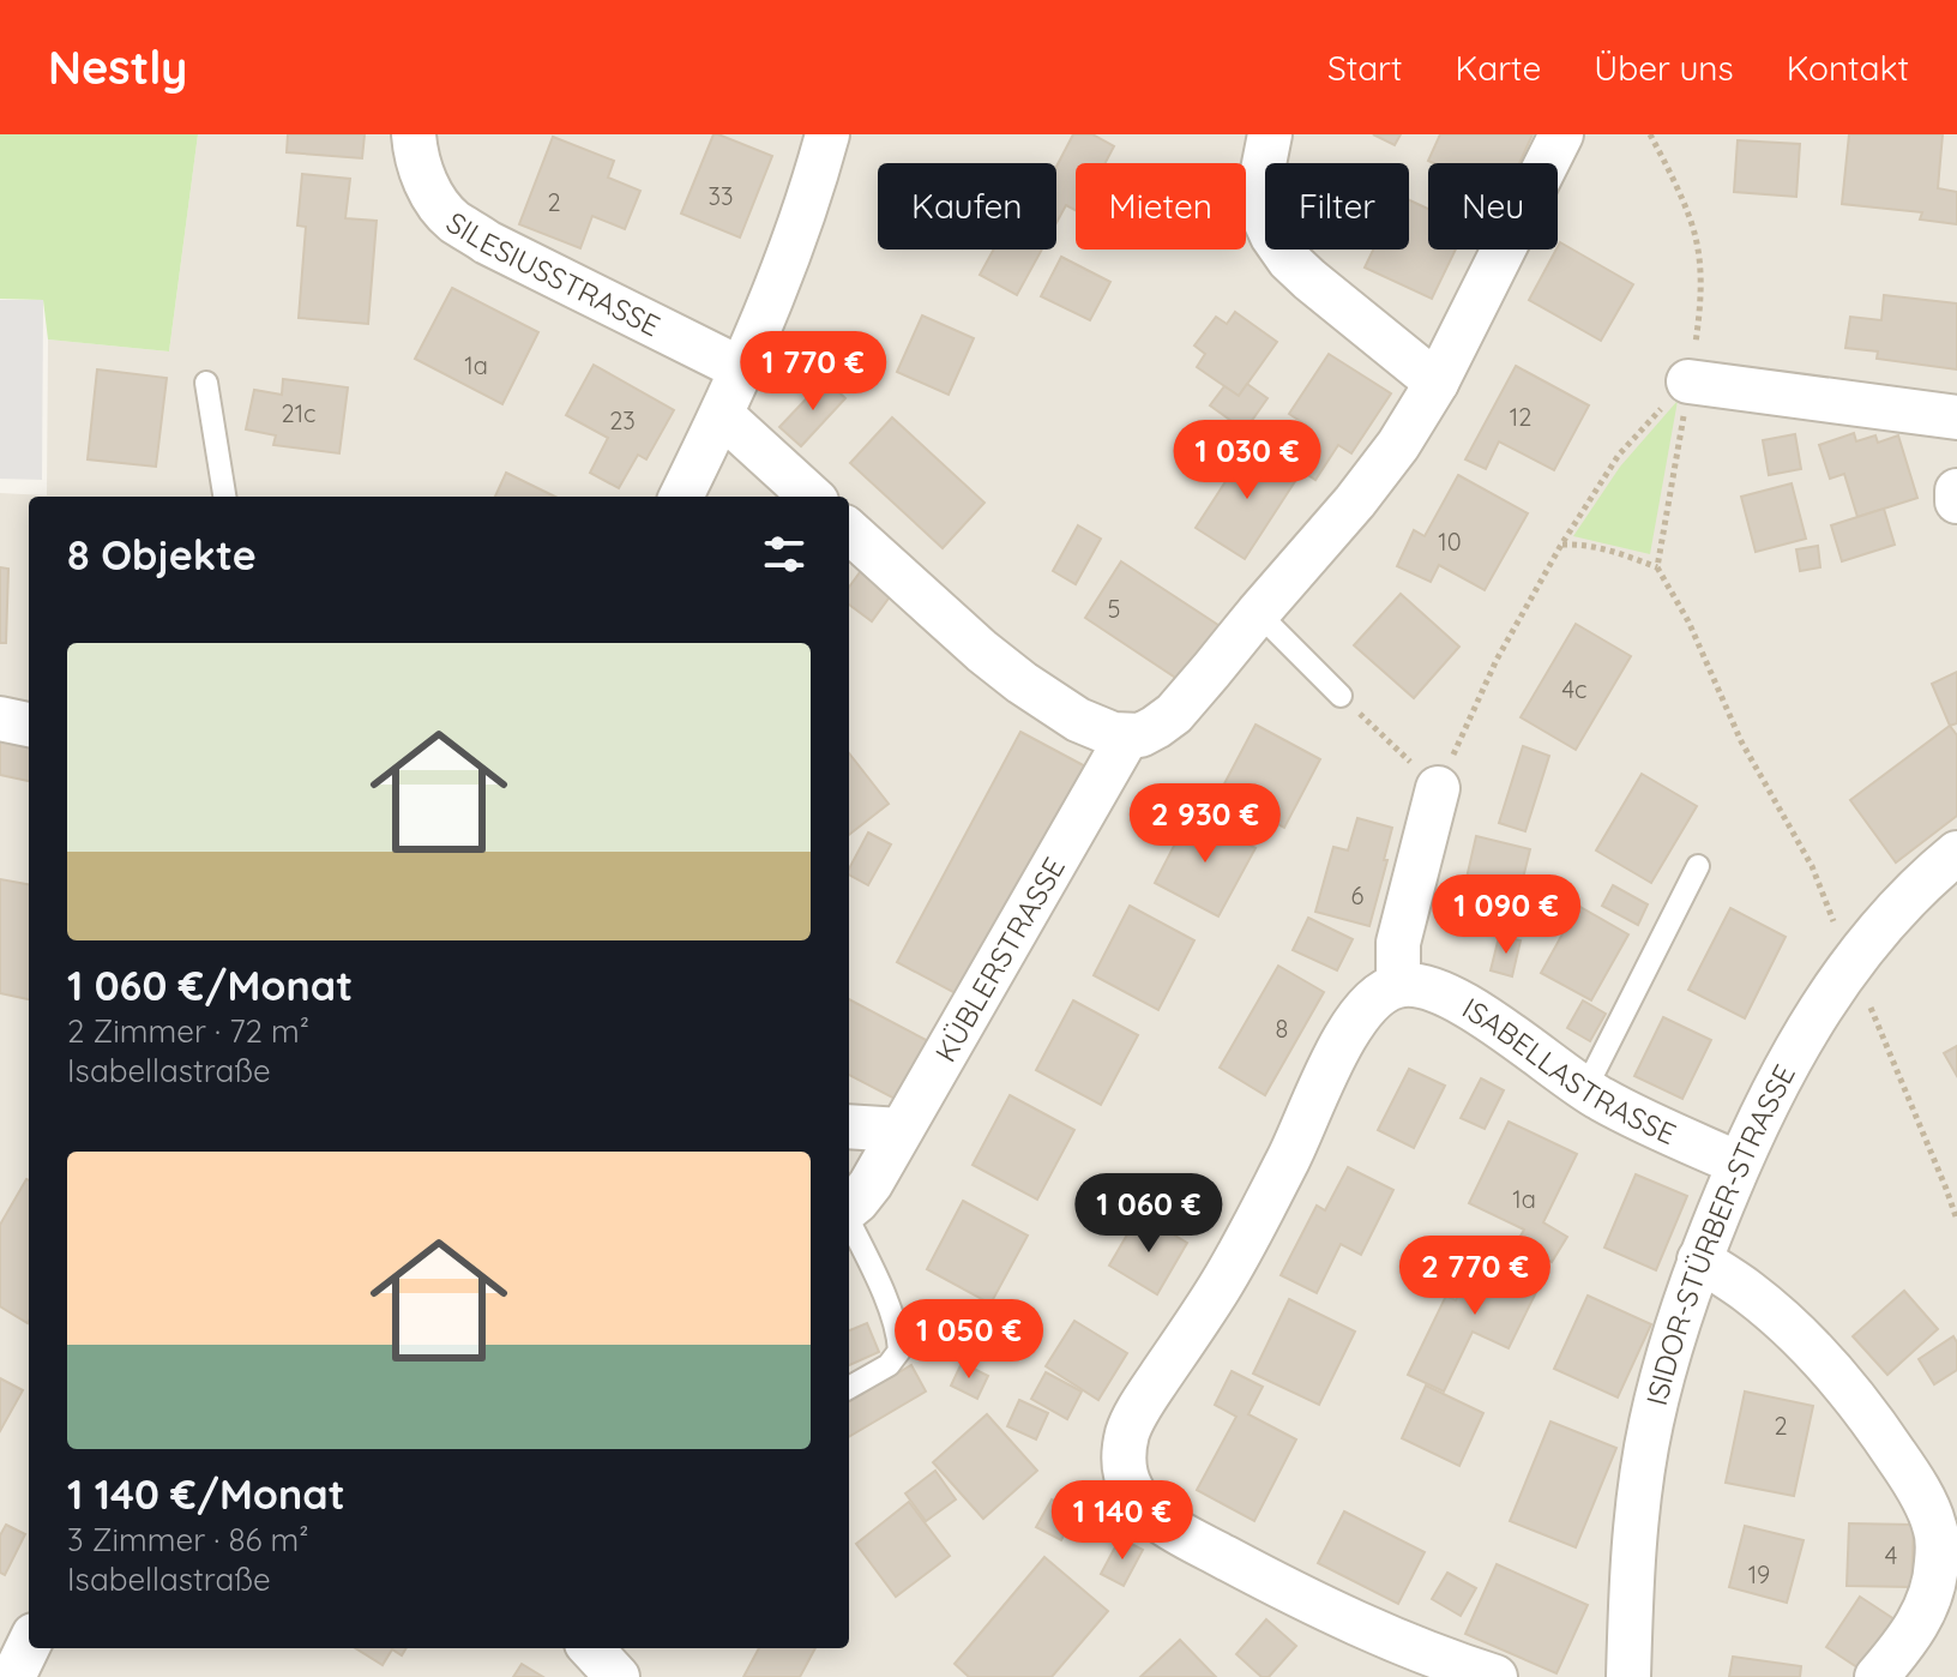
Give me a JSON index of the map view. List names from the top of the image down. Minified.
{"streets":{"street":["SILESIUSSTRASSE","KÜBLERSTRASSE","ISABELLASTRASSE","ISIDOR-STÜRBER-STRASSE"]},"crossings":[["ISABELLASTRASSE","ISIDOR-STÜRBER-STRASSE"]],"house_numbers":["33","2","1a","21c","12","23","10","5","4c","6","8","1a","2","4","19"],"page":{"header":"Nestly","nav":["Start","Karte","Über uns","Kontakt"],"chip":["Kaufen","Mieten","Filter","Neu"],"price":["1 770 €","1 030 €","2 930 €","1 090 €","1 060 €","2 770 €","1 050 €","1 140 €"],"heading":"8 Objekte","list":[{"name":"1 060 €/Monat","note":"2 Zimmer · 72 m² · Isabellastraße"},{"name":"1 140 €/Monat","note":"3 Zimmer · 86 m² · Isabellastraße"}]}}
